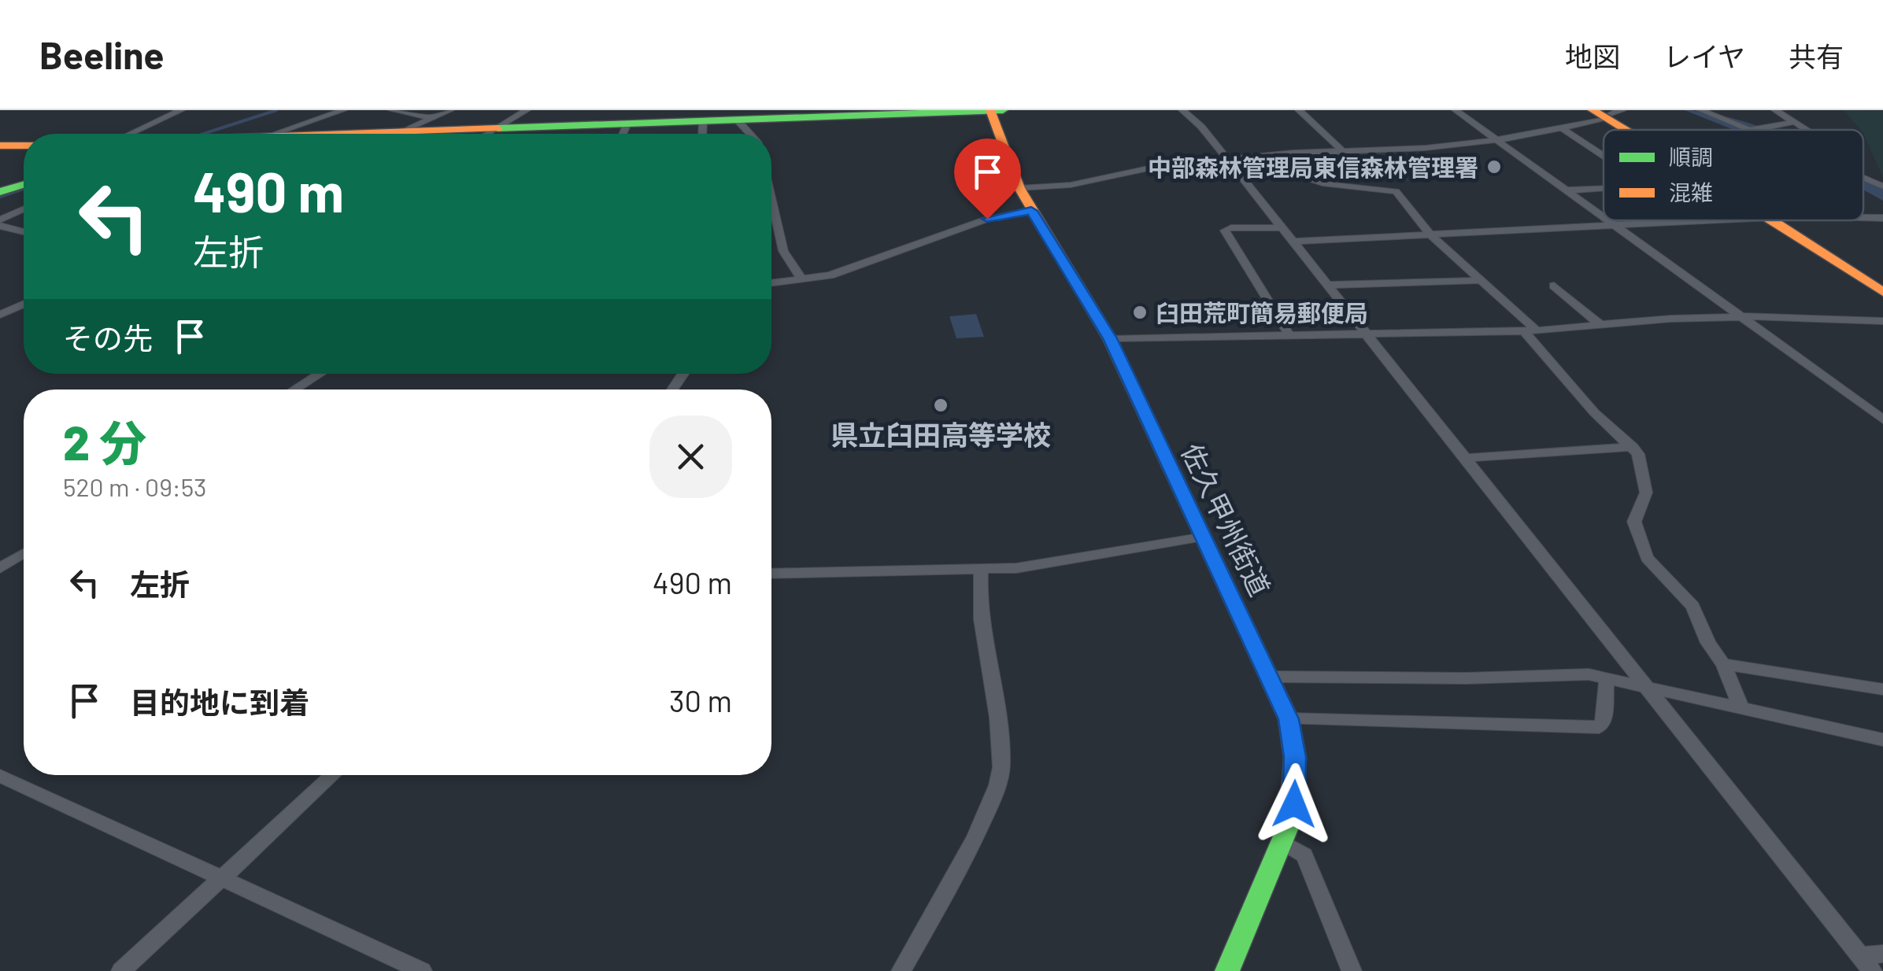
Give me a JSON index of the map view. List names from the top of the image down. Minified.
{"streets":{"main road":["佐久甲州街道"]},"places":["中部森林管理局東信森林管理署","臼田荒町簡易郵便局","県立臼田高等学校"],"legend":["順調","混雑"],"page":{"header":"Beeline","nav":["地図","レイヤ","共有"],"turn":["490 m","左折"],"then":"その先","heading":["2 分","520 m · 09:53"],"list":[{"name":"左折","value":"490 m"},{"name":"目的地に到着","value":"30 m"}]}}
